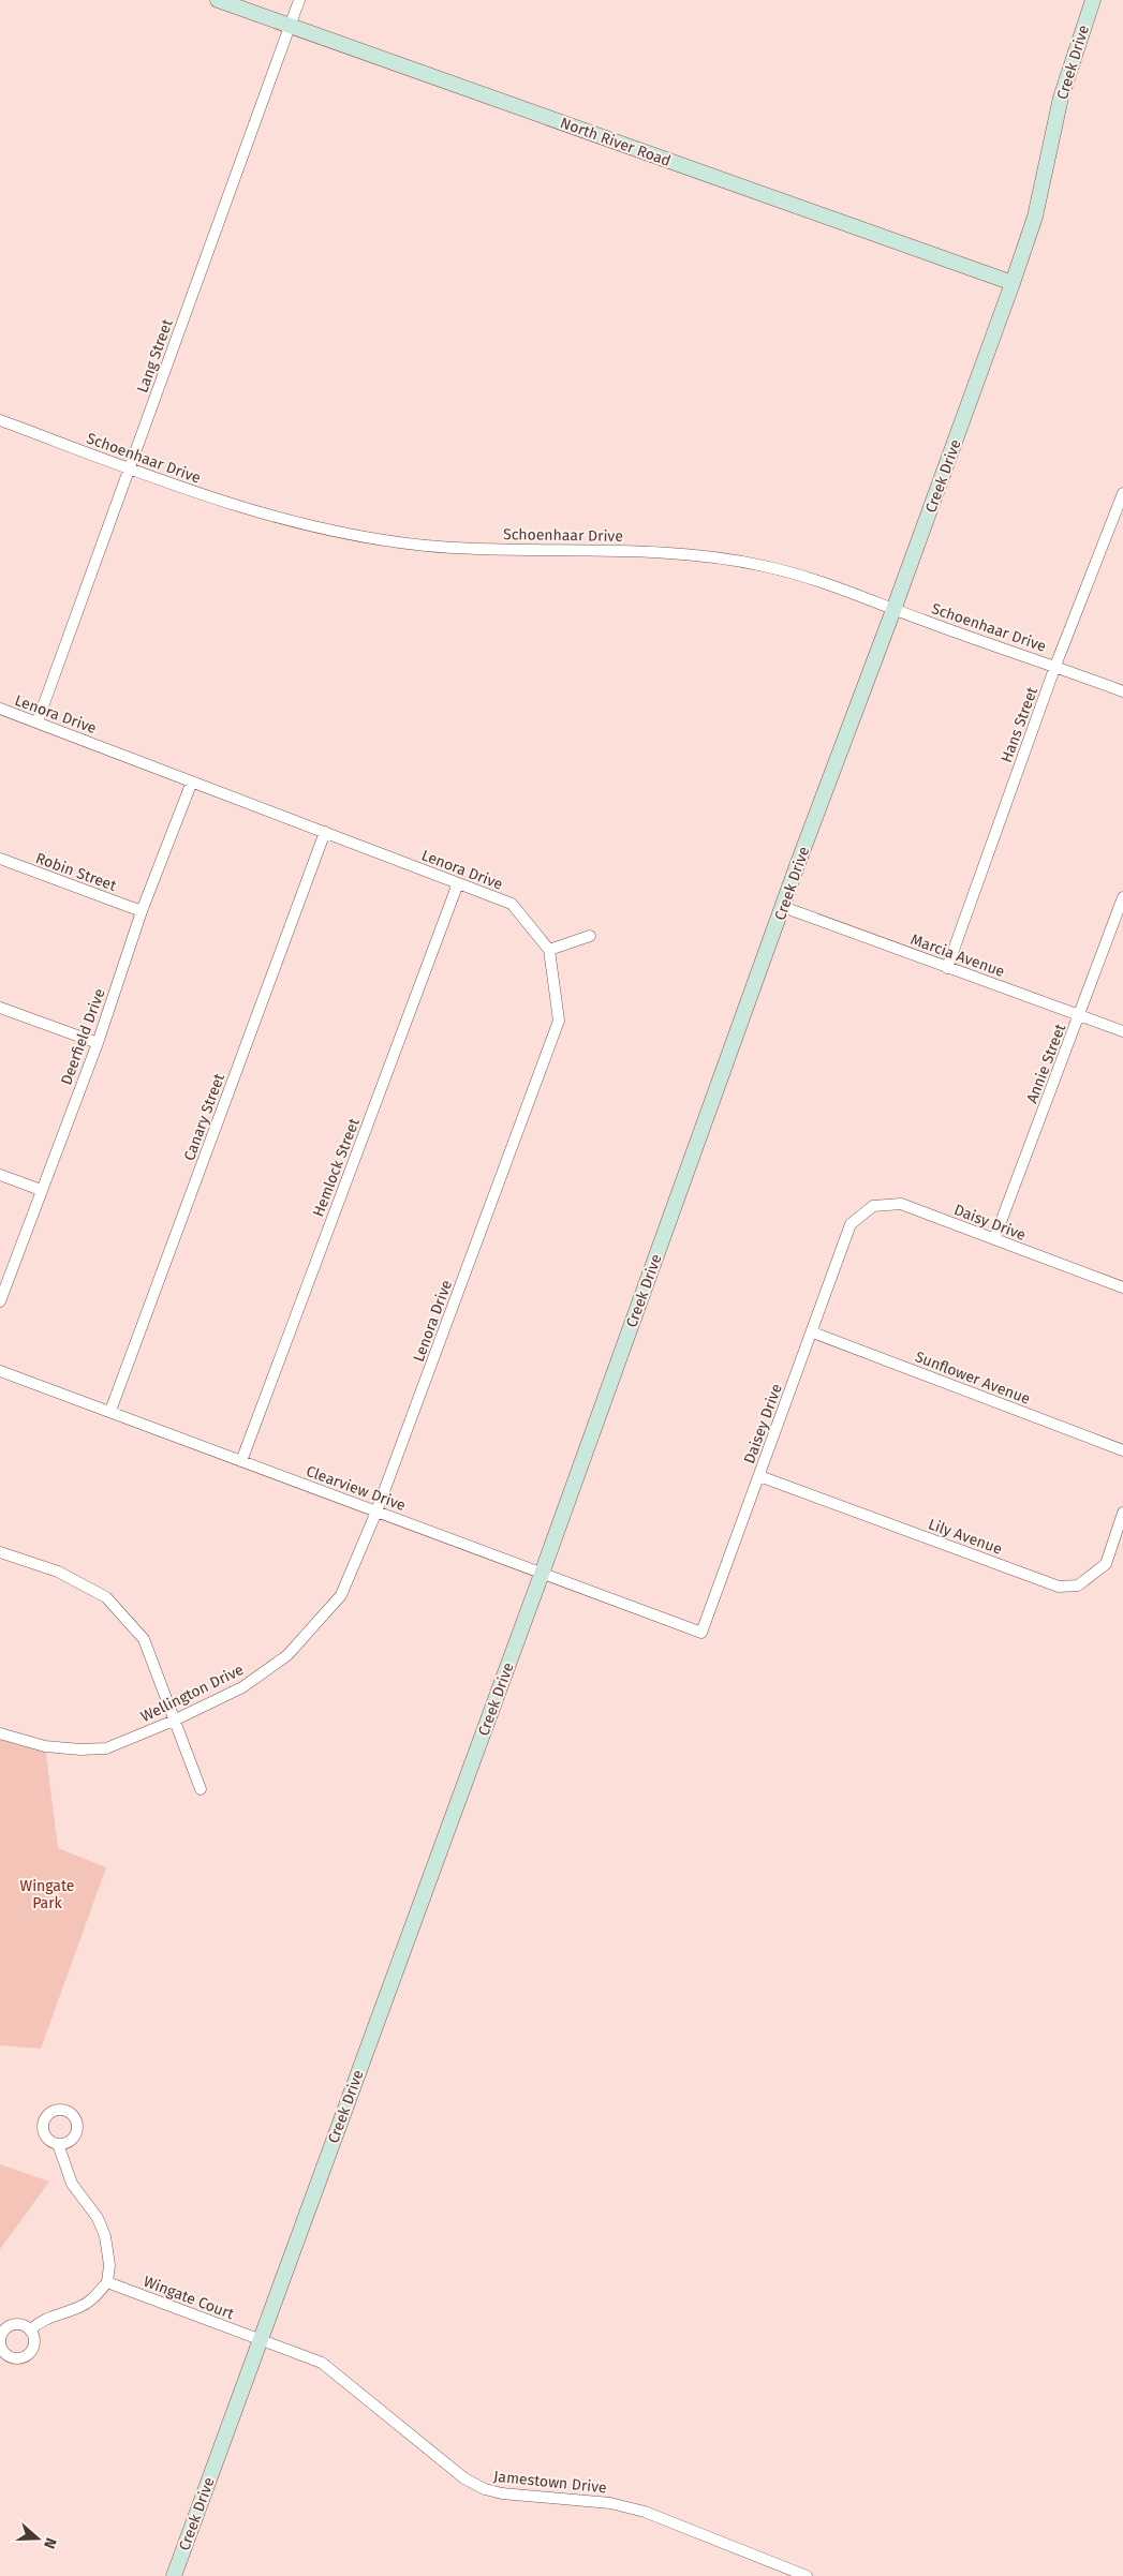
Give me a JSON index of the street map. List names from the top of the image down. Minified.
{"streets":{"street":["Creek Drive","North River Road","Lang Street","Schoenhaar Drive","Lenora Drive","Hans Street","Robin Street","Marcia Avenue","Deerfield Drive","Annie Street","Canary Street","Hemlock Street","Daisy Drive","Sunflower Avenue","Daisey Drive","Clearview Drive","Lily Avenue","Wellington Drive","Wingate Court","Jamestown Drive"]},"crossings":[["Creek Drive","North River Road"],["Creek Drive","Schoenhaar Drive"],["Creek Drive","Marcia Avenue"],["Creek Drive","Clearview Drive"],["Creek Drive","Wingate Court"],["Creek Drive","Jamestown Drive"],["North River Road","Lang Street"],["Lang Street","Schoenhaar Drive"],["Lang Street","Lenora Drive"],["Schoenhaar Drive","Hans Street"],["Lenora Drive","Deerfield Drive"],["Lenora Drive","Canary Street"],["Lenora Drive","Hemlock Street"],["Lenora Drive","Clearview Drive"],["Lenora Drive","Wellington Drive"],["Hans Street","Marcia Avenue"],["Robin Street","Deerfield Drive"],["Marcia Avenue","Annie Street"],["Annie Street","Daisy Drive"],["Canary Street","Clearview Drive"],["Hemlock Street","Clearview Drive"],["Daisy Drive","Daisey Drive"],["Sunflower Avenue","Daisey Drive"],["Daisey Drive","Clearview Drive"],["Daisey Drive","Lily Avenue"],["Clearview Drive","Wellington Drive"],["Wingate Court","Jamestown Drive"]],"parks":["Wingate Park"],"north":"right"}
